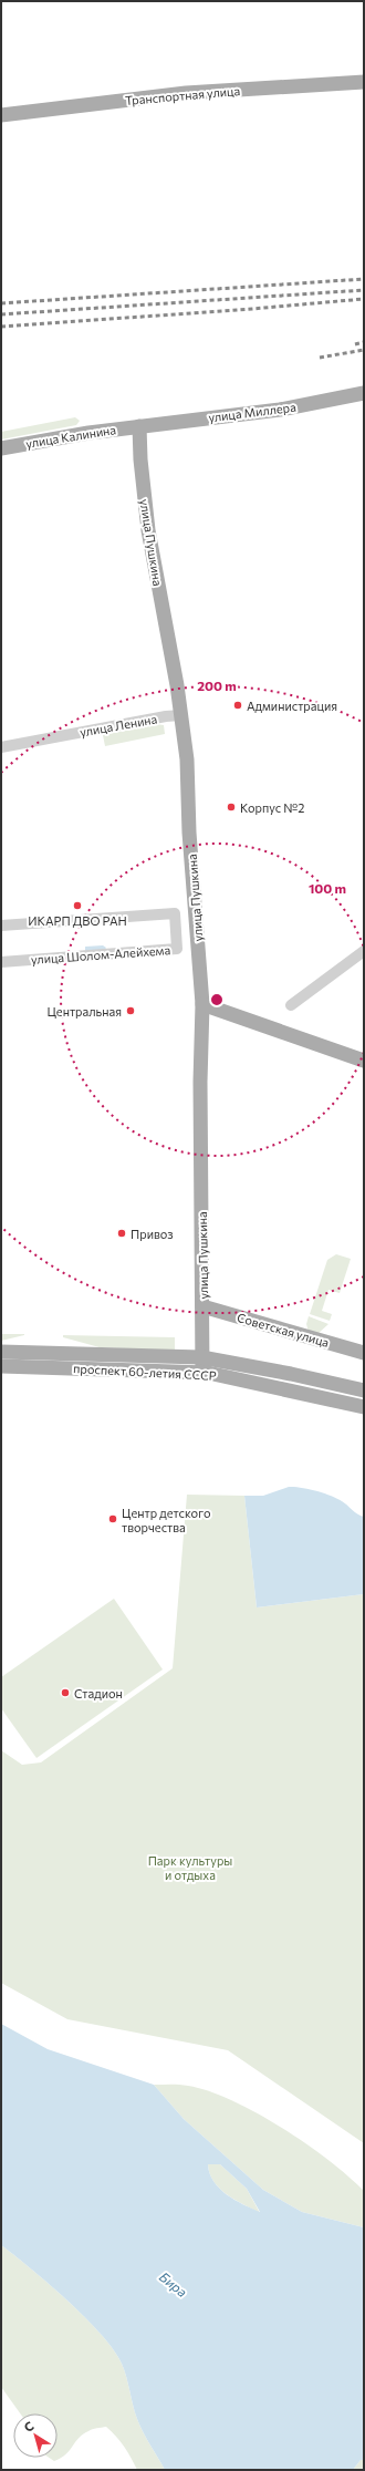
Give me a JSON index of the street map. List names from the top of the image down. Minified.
{"streets":{"main road":["Транспортная улица","улица Миллера","улица Калинина","улица Пушкина","Советская улица","проспект 60-летия СССР"],"street":["улица Ленина","улица Шолом-Алейхема"]},"crossings":[["улица Миллера","улица Калинина"],["улица Миллера","улица Пушкина"],["улица Калинина","улица Пушкина"],["улица Пушкина","улица Ленина"],["улица Пушкина","Советская улица"],["улица Пушкина","проспект 60-летия СССР"]],"water":["Бира"],"parks":["Парк культуры и отдыха"],"places":["Администрация","Корпус №2","ИКАРП ДВО РАН","Центральная","Привоз","Центр детского творчества","Стадион"],"north":"top left","rings":["200 m","100 m"]}
